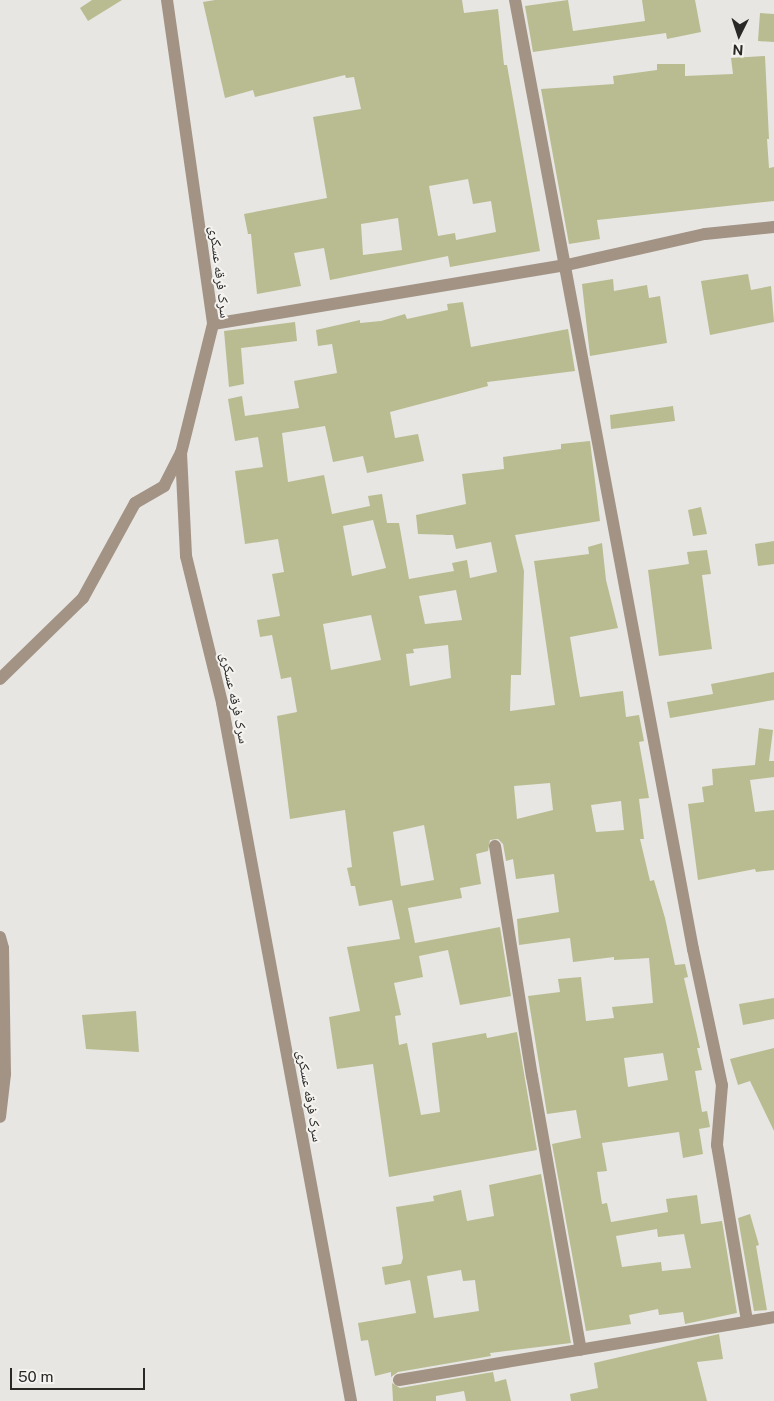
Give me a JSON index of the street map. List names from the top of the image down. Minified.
{"streets":{"street":["سرک فرقه عسکری"]},"scale_bar":"50 m","north":"bottom"}
